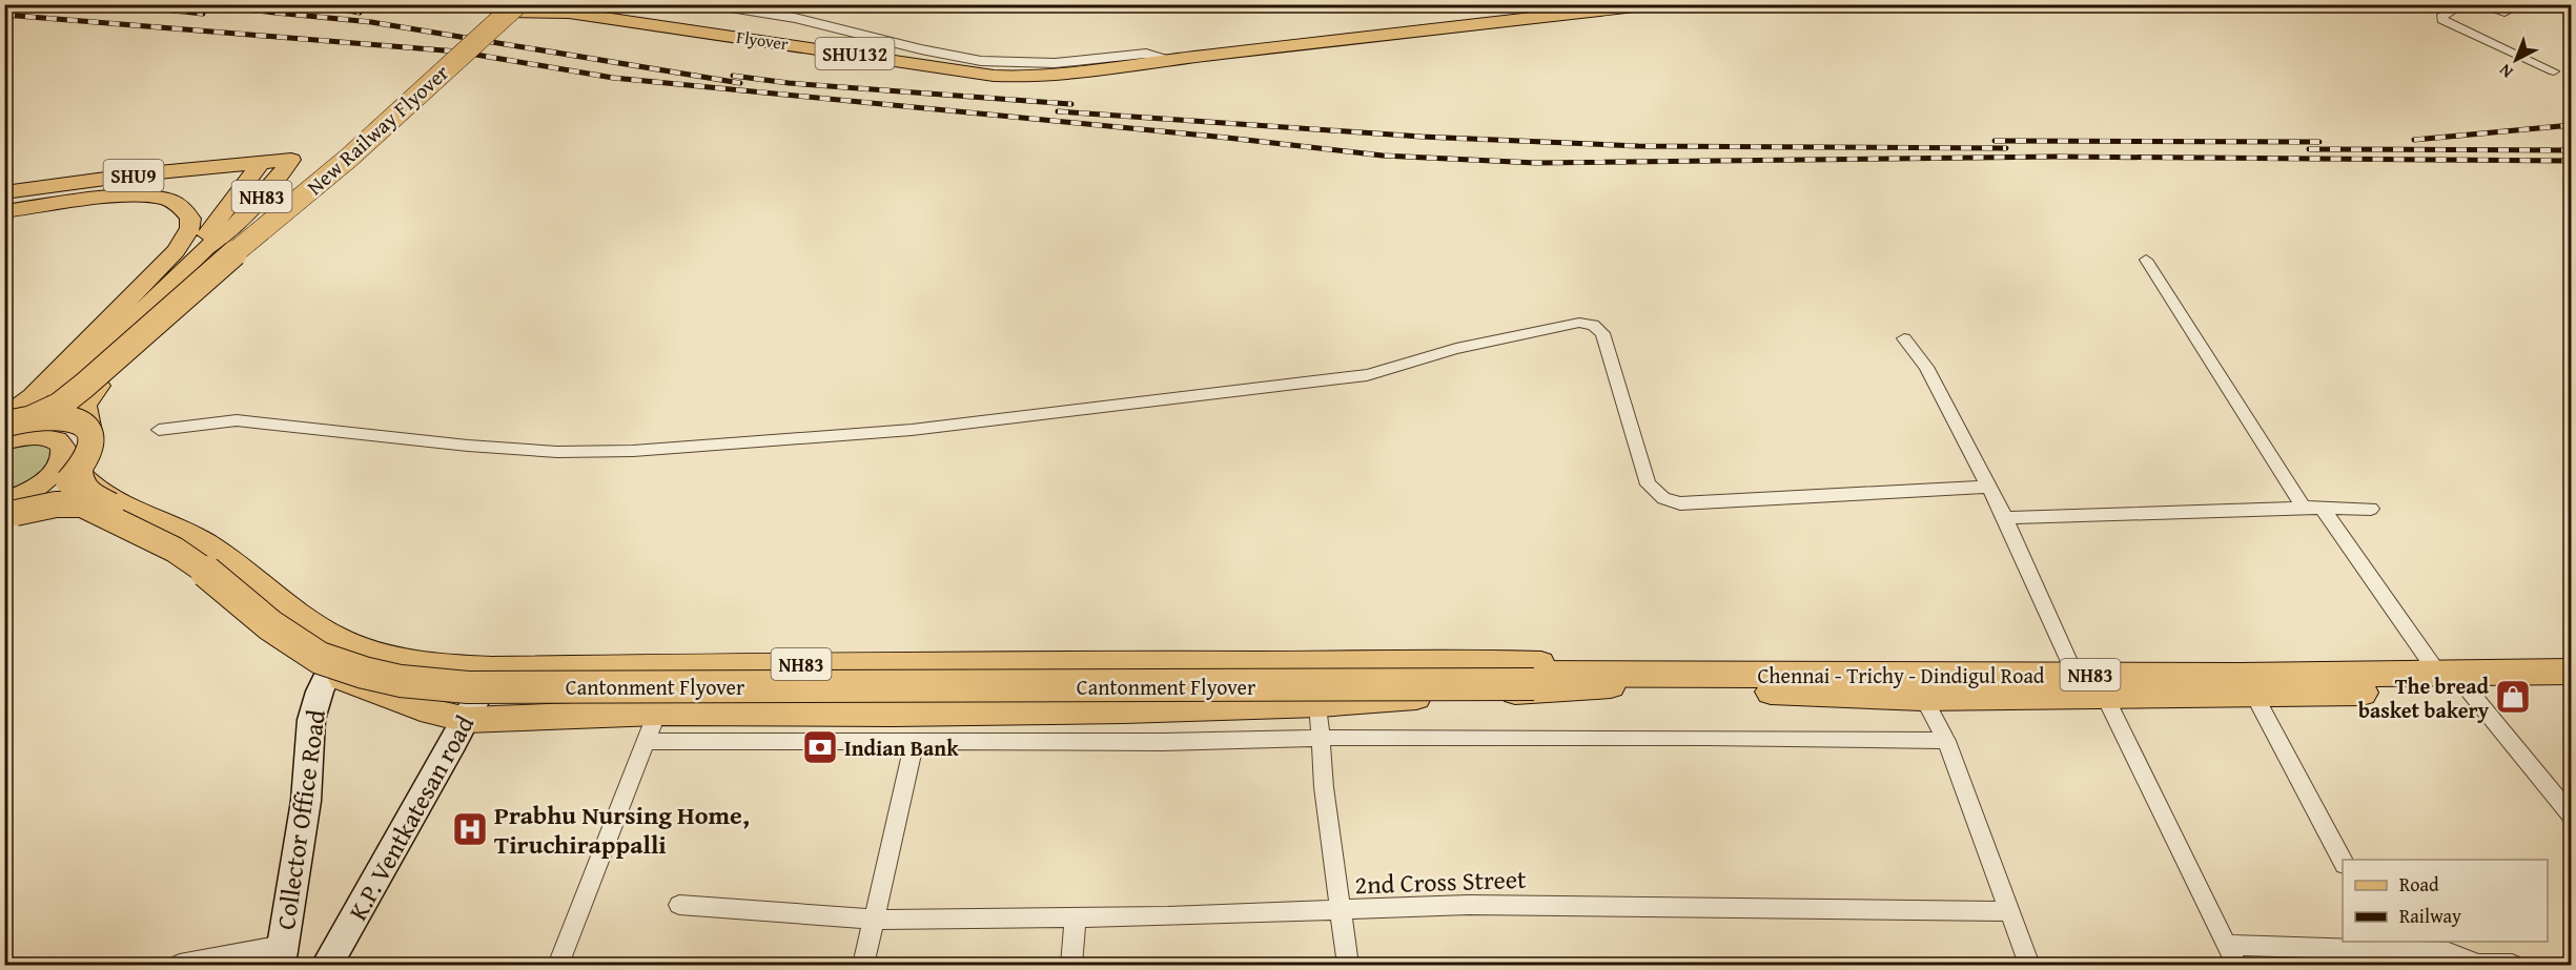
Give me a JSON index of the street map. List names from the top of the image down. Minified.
{"streets":{"highway":["New Railway Flyover","NH83","Chennai - Trichy - Dindigul Road","Cantonment Flyover"],"main road":["Flyover","SHU9","K.P. Ventkatesan road","Collector Office Road"],"street":["2nd Cross Street"]},"crossings":[["Flyover","New Railway Flyover"],["New Railway Flyover","Cantonment Flyover"],["SHU9","NH83"],["NH83","Chennai - Trichy - Dindigul Road"],["NH83","Cantonment Flyover"],["NH83","K.P. Ventkatesan road"],["NH83","Collector Office Road"],["Chennai - Trichy - Dindigul Road","Cantonment Flyover"],["Cantonment Flyover","K.P. Ventkatesan road"]],"places":{"shop":["The bread basket bakery"],"bank":["Indian Bank"],"hospital":["Prabhu Nursing Home, Tiruchirappalli"]},"legend":["Road","Railway"],"north":"bottom left"}
